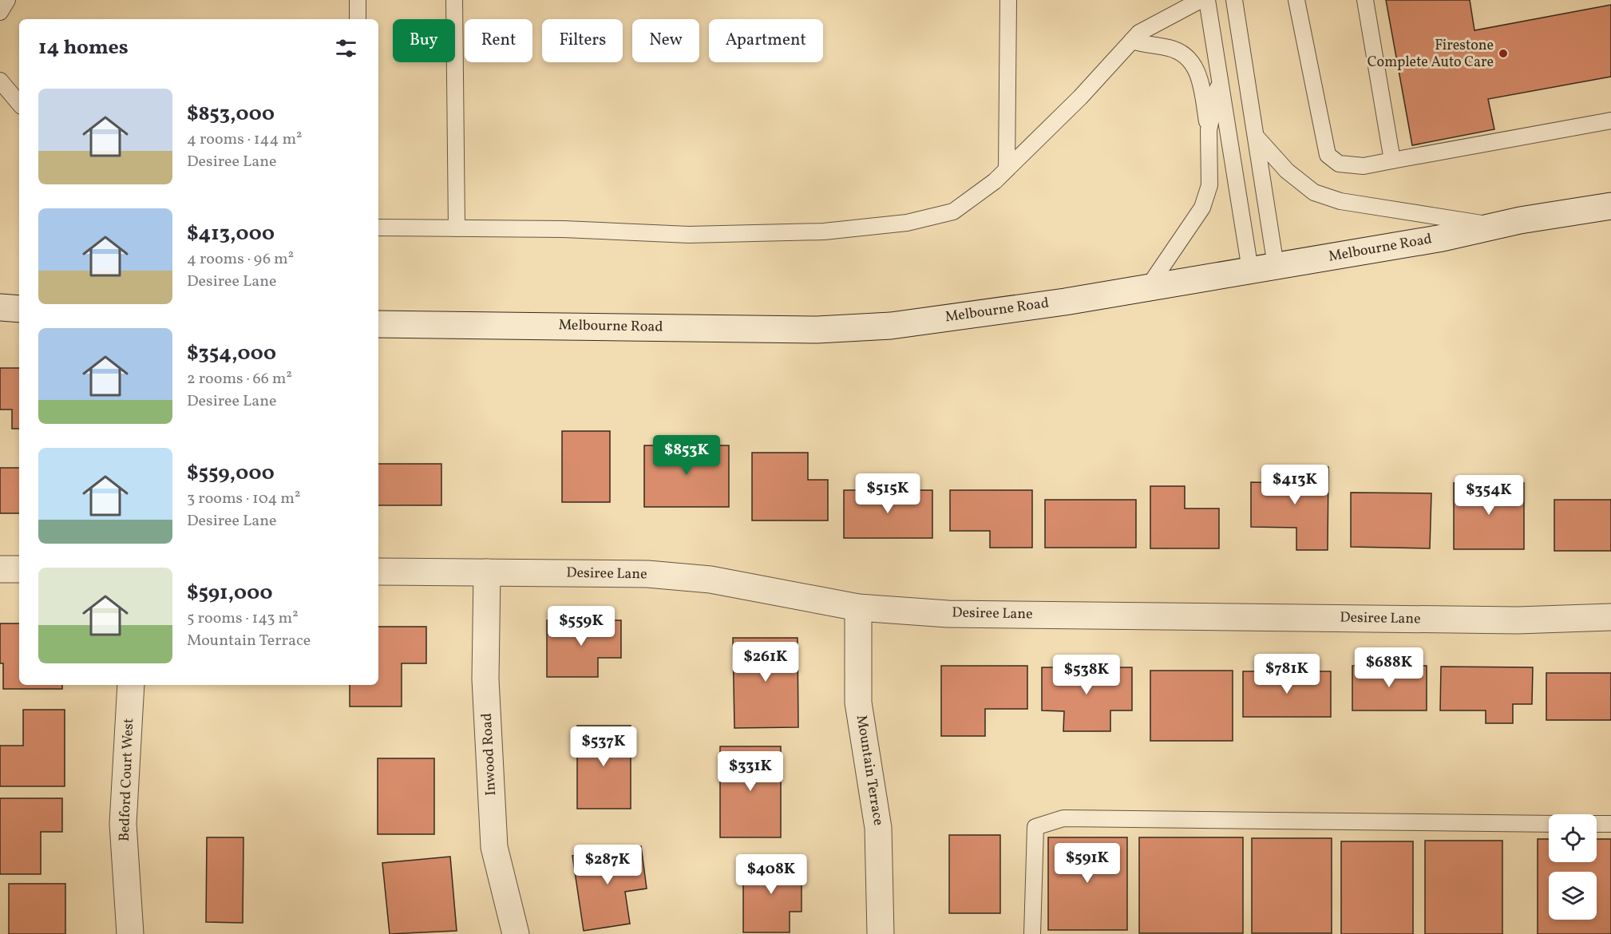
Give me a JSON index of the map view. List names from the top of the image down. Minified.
{"streets":{"street":["Melbourne Road","Desiree Lane","Inwood Road","Mountain Terrace","Bedford Court West"]},"crossings":[["Desiree Lane","Inwood Road"],["Desiree Lane","Mountain Terrace"]],"places":["Firestone Complete Auto Care"],"page":{"chip":["Buy","Rent","Filters","New","Apartment"],"heading":"14 homes","list":[{"name":"$853,000","note":"4 rooms · 144 m² · Desiree Lane"},{"name":"$413,000","note":"4 rooms · 96 m² · Desiree Lane"},{"name":"$354,000","note":"2 rooms · 66 m² · Desiree Lane"},{"name":"$559,000","note":"3 rooms · 104 m² · Desiree Lane"},{"name":"$591,000","note":"5 rooms · 143 m² · Mountain Terrace"}],"price":["$853K","$413K","$515K","$354K","$559K","$261K","$688K","$781K","$538K","$537K","$331K","$591K","$287K","$408K"]}}
